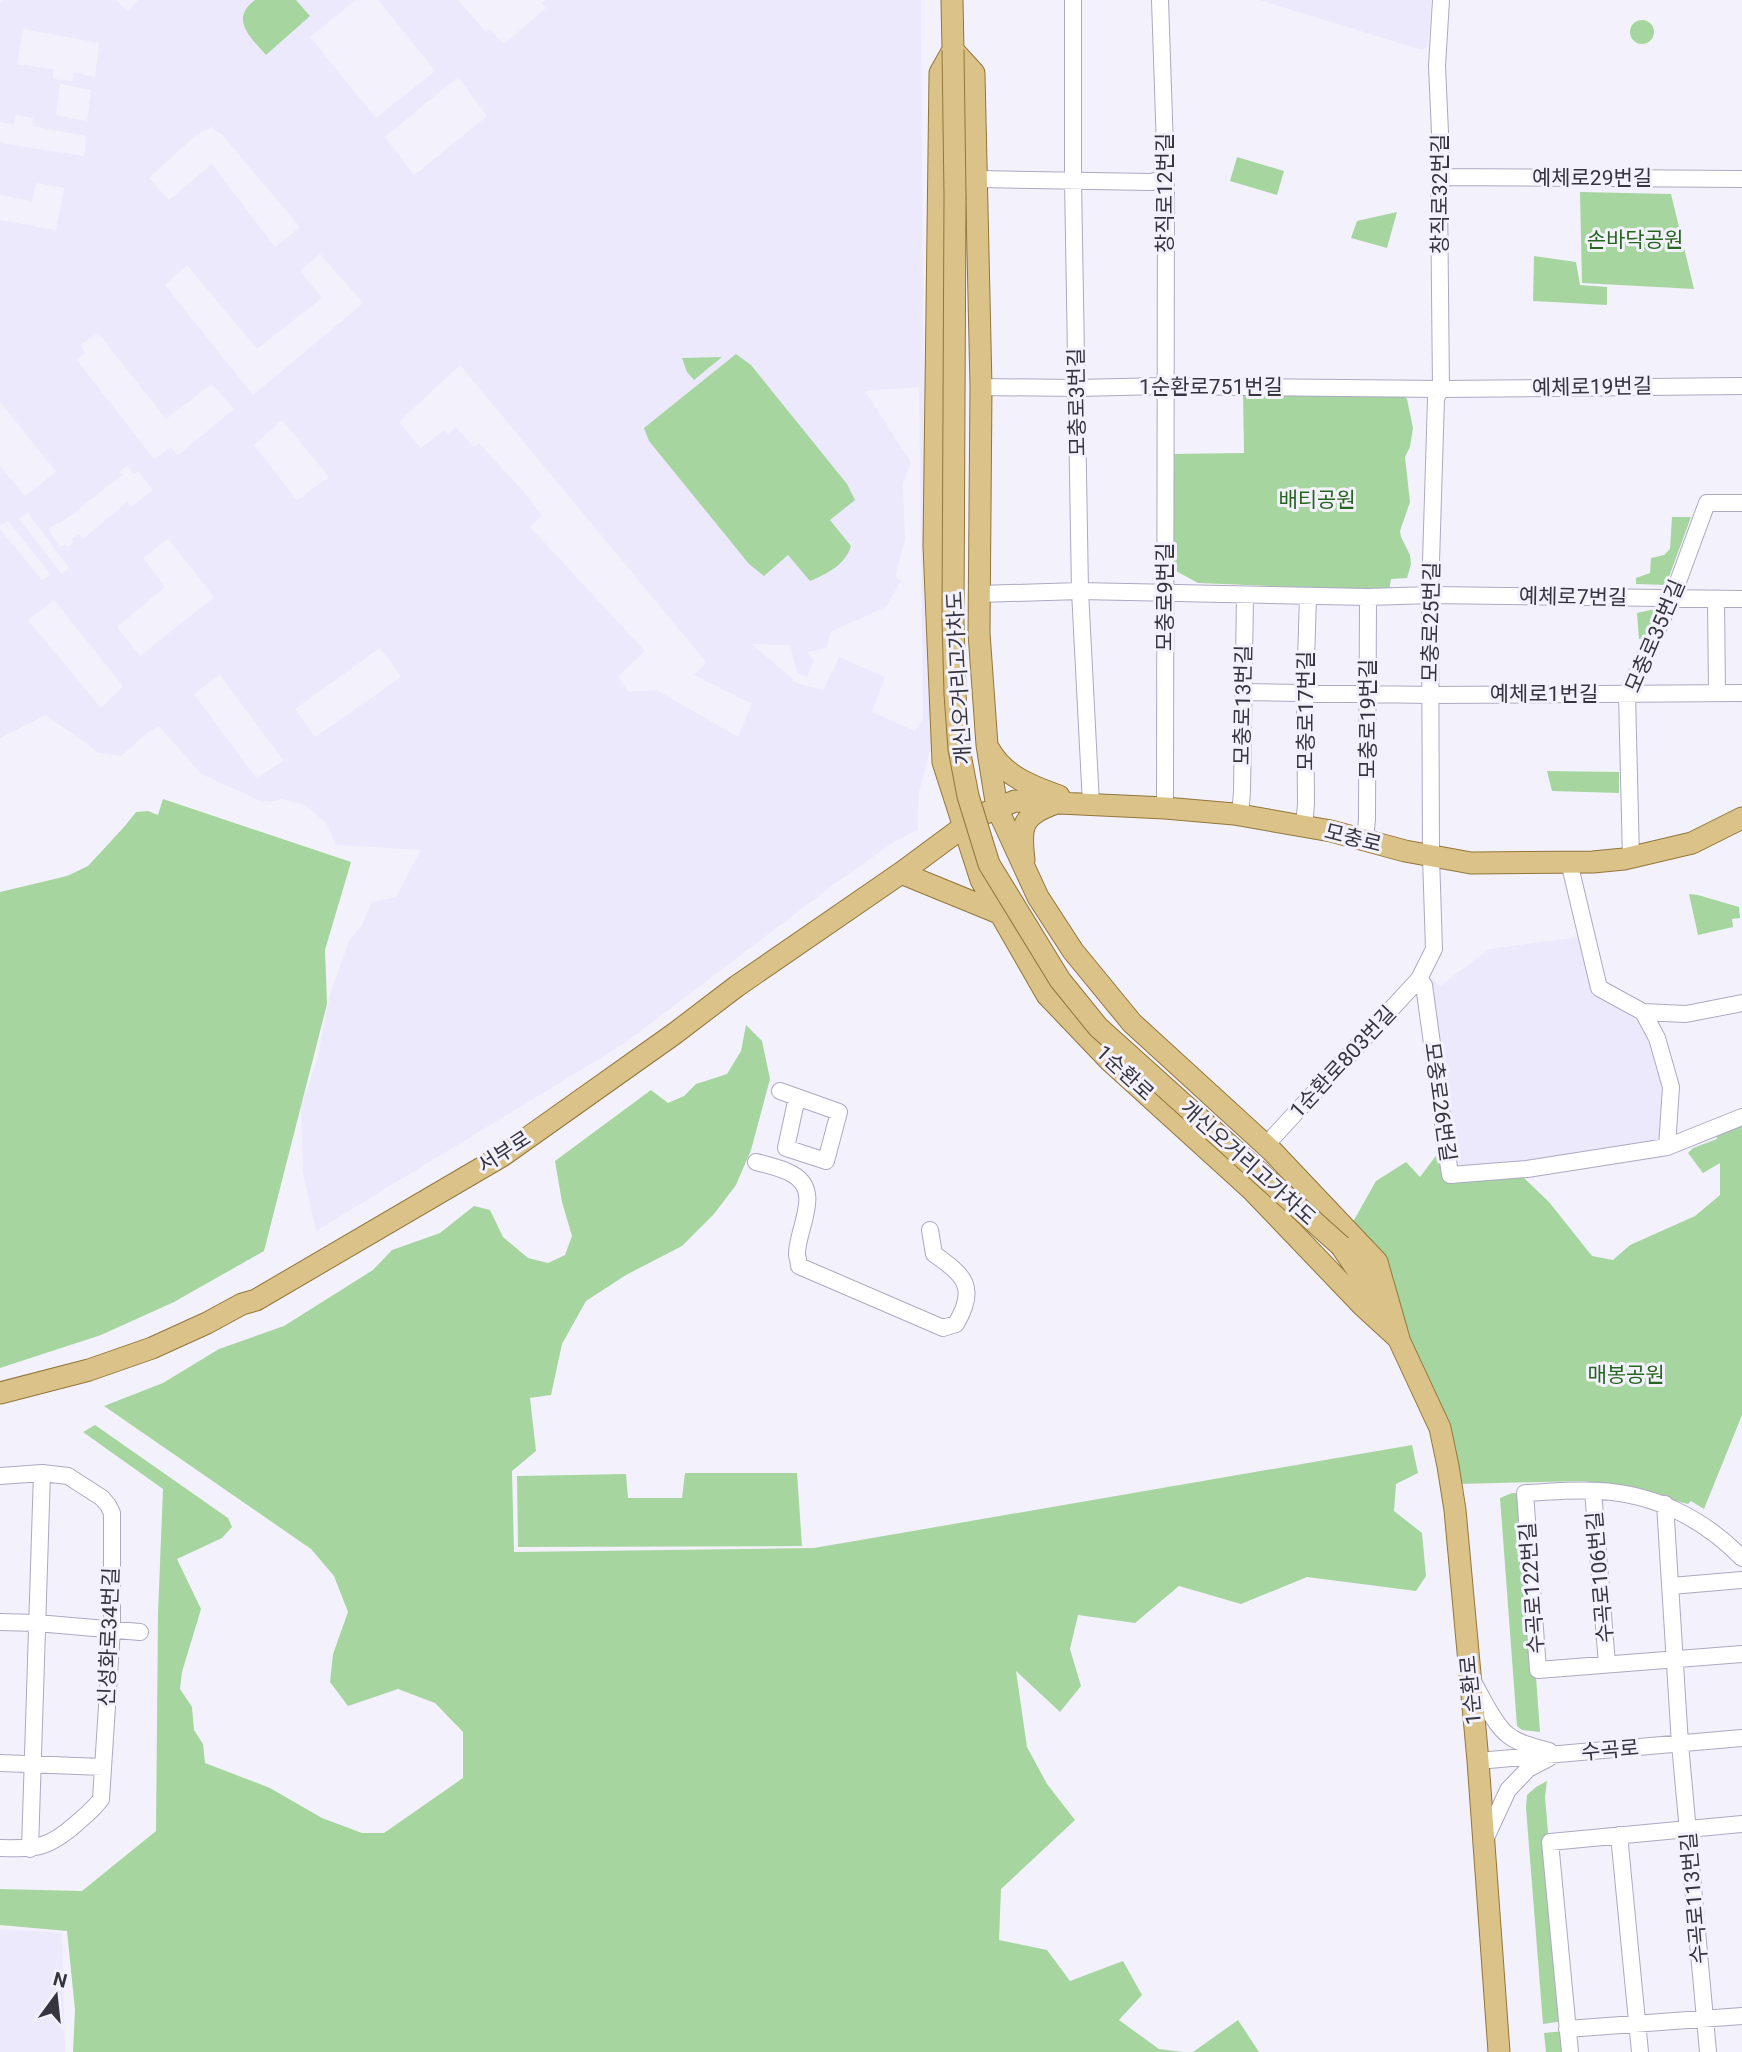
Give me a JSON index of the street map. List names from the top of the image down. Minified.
{"streets":{"main road":["개신오거리고가차도","모충로","1순환로","서부로"],"street":["예체로29번길","창직로12번길","창직로32번길","1순환로751번길","예체로19번길","모충로3번길","모충로9번길","예체로7번길","모충로25번길","모충로35번길","예체로1번길","모충로13번길","모충로17번길","모충로19번길","1순환로803번길","모충로26번길","수곡로106번길","수곡로122번길","신성화로34번길","수곡로","수곡로113번길"]},"crossings":[["예체로29번길","창직로32번길"],["창직로12번길","1순환로751번길"],["창직로12번길","모충로9번길"],["창직로32번길","1순환로751번길"],["창직로32번길","예체로19번길"],["창직로32번길","모충로25번길"],["1순환로751번길","예체로19번길"],["1순환로751번길","모충로3번길"],["1순환로751번길","모충로9번길"],["1순환로751번길","모충로25번길"],["예체로19번길","모충로25번길"],["모충로3번길","모충로"],["모충로9번길","모충로"],["예체로7번길","모충로25번길"],["예체로7번길","모충로35번길"],["모충로25번길","예체로1번길"],["모충로25번길","모충로"],["모충로35번길","예체로1번길"],["모충로35번길","모충로"],["개신오거리고가차도","1순환로"],["예체로1번길","모충로13번길"],["예체로1번길","모충로17번길"],["예체로1번길","모충로19번길"],["모충로13번길","모충로"],["모충로17번길","모충로"],["모충로19번길","모충로"],["모충로","1순환로"],["모충로","서부로"],["1순환로803번길","모충로26번길"],["1순환로","서부로"],["1순환로","수곡로"],["수곡로106번길","수곡로122번길"],["수곡로106번길","수곡로113번길"],["수곡로122번길","수곡로113번길"],["수곡로","수곡로113번길"]],"parks":["손바닥공원","배티공원","매봉공원"],"north":"top"}
